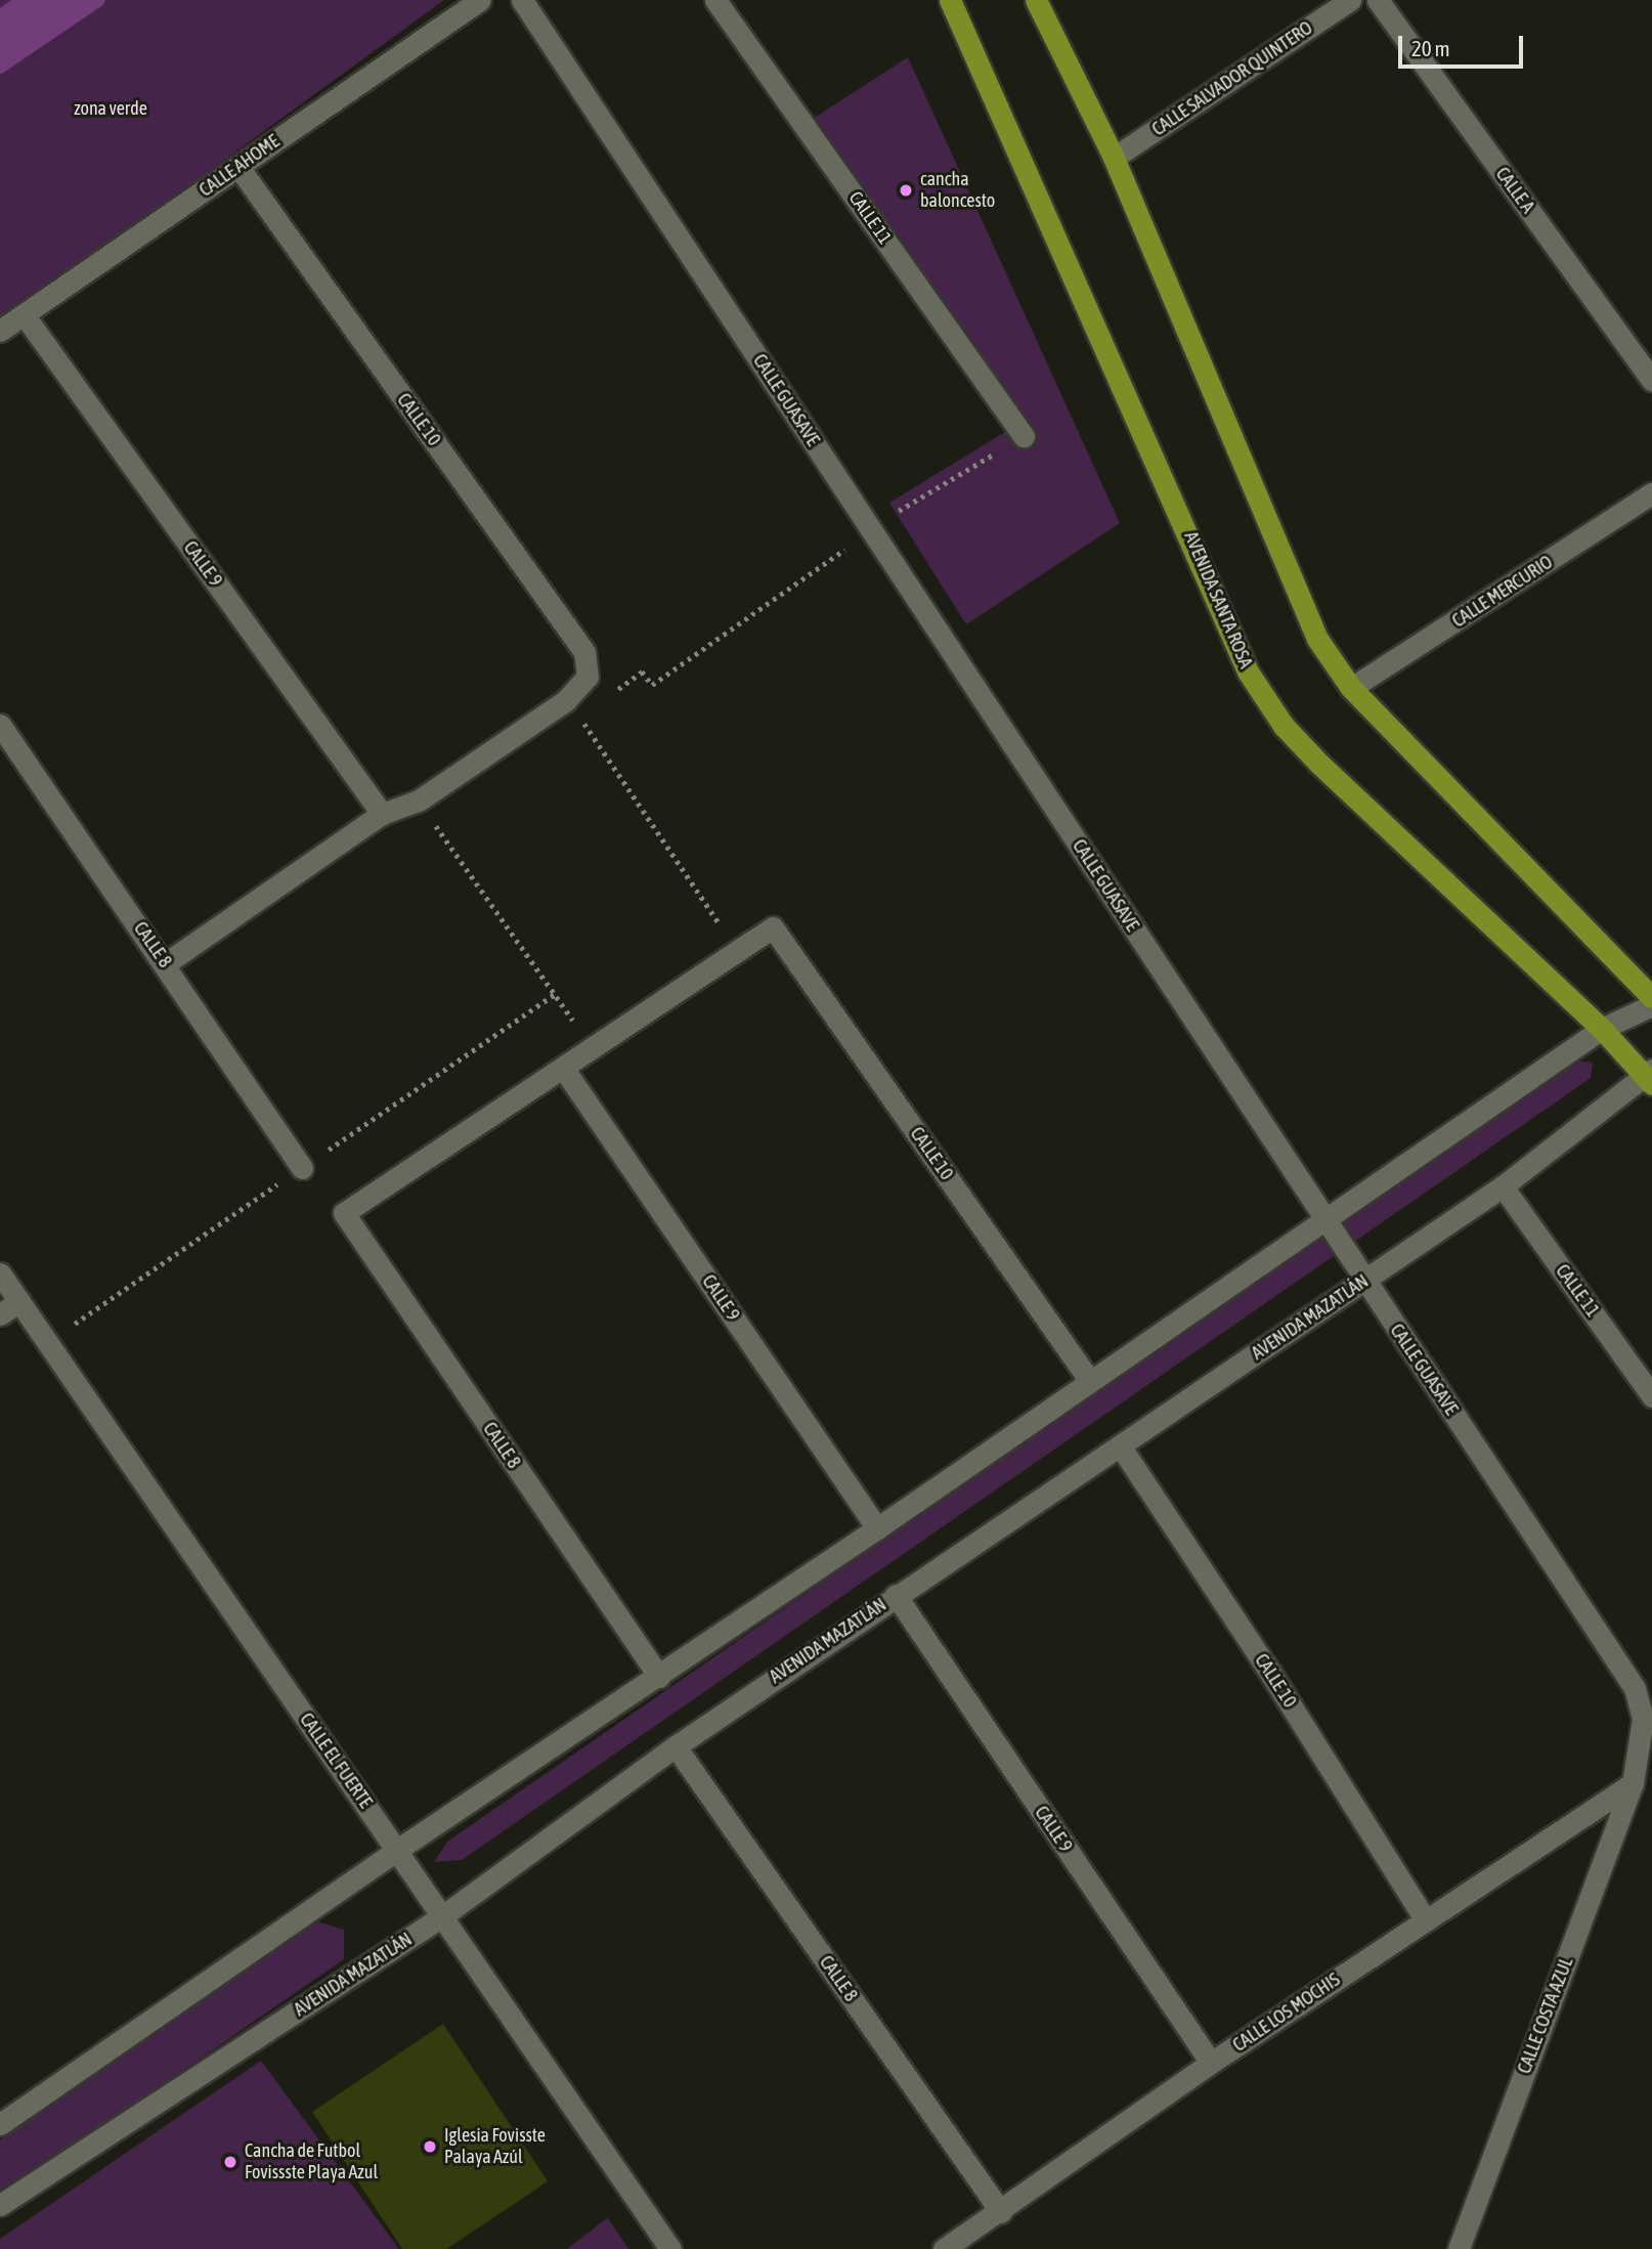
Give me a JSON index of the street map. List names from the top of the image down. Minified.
{"streets":{"main road":["AVENIDA SANTA ROSA"],"street":["CALLE SALVADOR QUINTERO","CALLE AHOME","CALLE A","CALLE 11","CALLE GUASAVE","CALLE 10","CALLE 9","CALLE MERCURIO","CALLE 8","AVENIDA MAZATLÁN","CALLE EL FUERTE","CALLE LOS MOCHIS","CALLE COSTA AZUL"]},"crossings":[["CALLE AHOME","CALLE 10"],["CALLE AHOME","CALLE 9"],["CALLE 11","AVENIDA MAZATLÁN"],["CALLE GUASAVE","AVENIDA MAZATLÁN"],["CALLE GUASAVE","CALLE LOS MOCHIS"],["CALLE GUASAVE","CALLE COSTA AZUL"],["CALLE 10","AVENIDA MAZATLÁN"],["CALLE 10","CALLE LOS MOCHIS"],["CALLE 9","CALLE 8"],["CALLE 9","AVENIDA MAZATLÁN"],["CALLE 9","CALLE LOS MOCHIS"],["AVENIDA SANTA ROSA","AVENIDA MAZATLÁN"],["CALLE 8","AVENIDA MAZATLÁN"],["CALLE 8","CALLE LOS MOCHIS"],["AVENIDA MAZATLÁN","CALLE EL FUERTE"],["CALLE LOS MOCHIS","CALLE COSTA AZUL"]],"parks":["zona verde"],"places":["cancha baloncesto","Iglesia Fovisste Palaya Azúl","Cancha de Futbol Fovissste Playa Azul"],"scale_bar":"20 m"}
